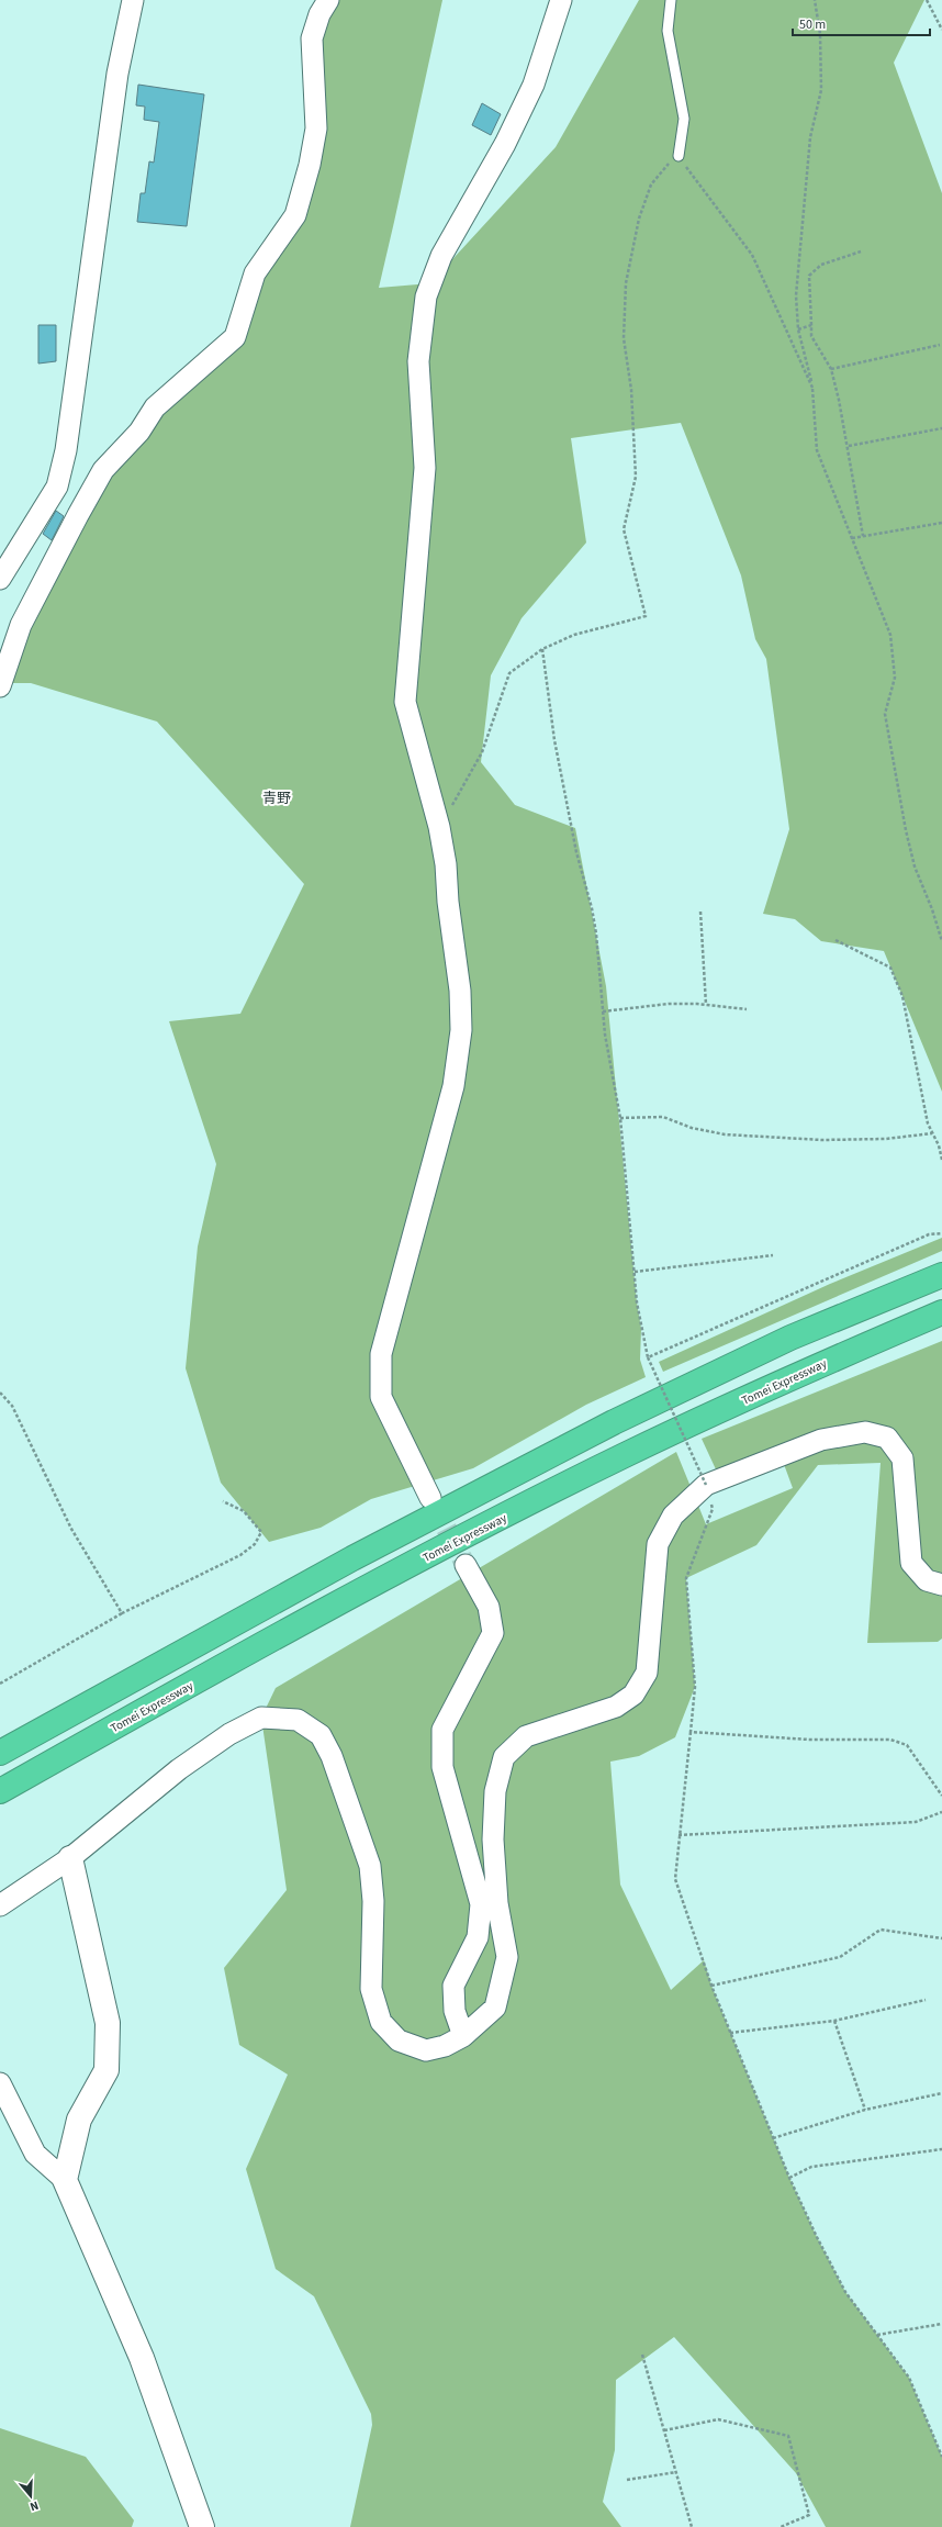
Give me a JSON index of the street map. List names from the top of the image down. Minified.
{"streets":{"highway":["Tomei Expressway"]},"districts":["青野"],"scale_bar":"50 m","north":"bottom"}
